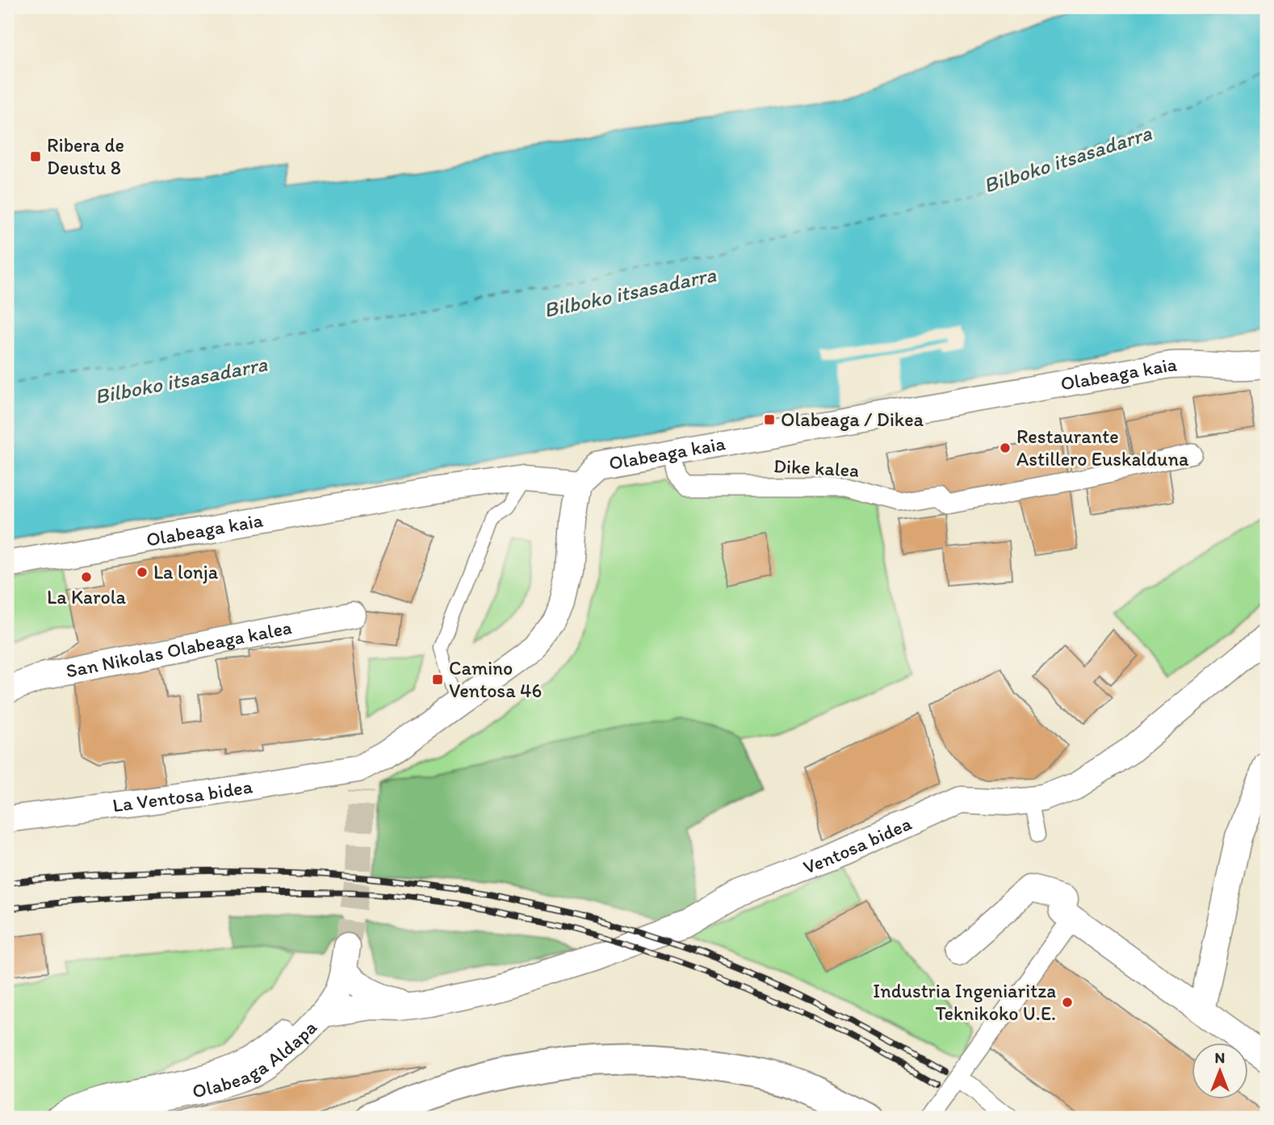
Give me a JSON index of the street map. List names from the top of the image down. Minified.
{"streets":{"street":["Olabeaga kaia","Dike kalea","San Nikolas Olabeaga kalea","La Ventosa bidea","Ventosa bidea","Olabeaga Aldapa"]},"crossings":[["Olabeaga kaia","La Ventosa bidea"],["Ventosa bidea","Olabeaga Aldapa"]],"water":["Bilboko itsasadarra"],"places":{"transit":["Ribera de Deustu 8","Olabeaga / Dikea","Camino Ventosa 46"],"other":["Restaurante Astillero Euskalduna","La lonja","La Karola","Industria Ingeniaritza Teknikoko U.E."]},"north":"top"}
